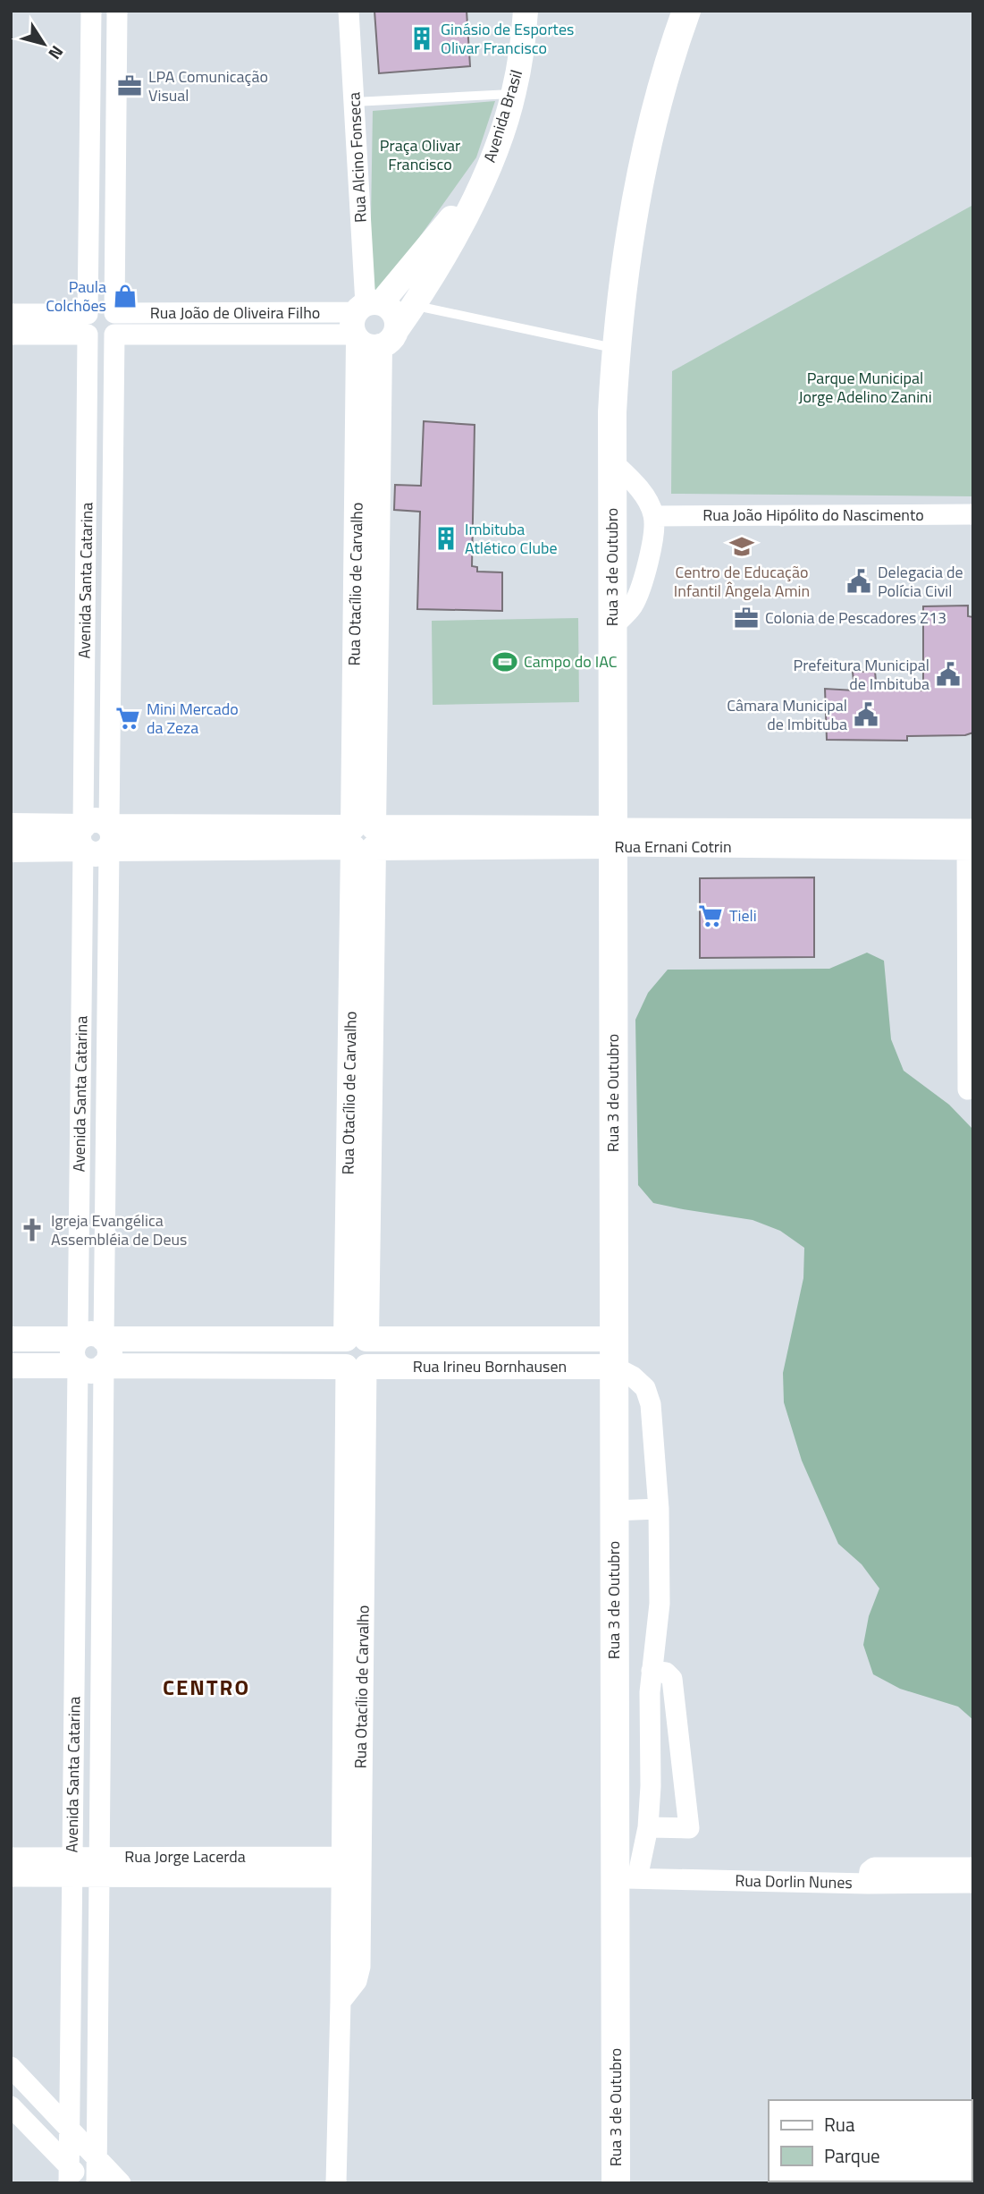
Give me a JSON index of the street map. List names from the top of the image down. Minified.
{"streets":{"main road":["Rua 3 de Outubro"],"street":["Avenida Brasil","Rua Alcino Fonseca","Rua João de Oliveira Filho","Rua João Hipólito do Nascimento","Avenida Santa Catarina","Rua Otacílio de Carvalho","Rua Ernani Cotrin","Rua Irineu Bornhausen","Rua Jorge Lacerda","Rua Dorlin Nunes"]},"crossings":[["Avenida Brasil","Rua Alcino Fonseca"],["Avenida Brasil","Rua João de Oliveira Filho"],["Avenida Brasil","Rua Otacílio de Carvalho"],["Rua Alcino Fonseca","Rua João de Oliveira Filho"],["Rua Alcino Fonseca","Rua Otacílio de Carvalho"],["Rua João de Oliveira Filho","Avenida Santa Catarina"],["Rua João de Oliveira Filho","Rua Otacílio de Carvalho"],["Rua 3 de Outubro","Rua Ernani Cotrin"],["Rua 3 de Outubro","Rua Irineu Bornhausen"],["Rua 3 de Outubro","Rua Dorlin Nunes"],["Avenida Santa Catarina","Rua Ernani Cotrin"],["Avenida Santa Catarina","Rua Irineu Bornhausen"],["Avenida Santa Catarina","Rua Jorge Lacerda"],["Rua Otacílio de Carvalho","Rua Ernani Cotrin"],["Rua Otacílio de Carvalho","Rua Irineu Bornhausen"],["Rua Otacílio de Carvalho","Rua Jorge Lacerda"]],"districts":["CENTRO"],"parks":["Praça Olivar Francisco","Parque Municipal Jorge Adelino Zanini"],"places":{"building":["Ginásio de Esportes Olivar Francisco","Imbituba Atlético Clube"],"office":["LPA Comunicação Visual","Colonia de Pescadores Z13"],"shop":["Paula Colchões"],"school or university":["Centro de Educação Infantil Ângela Amin"],"public building":["Delegacia de Polícia Civil","Prefeitura Municipal de Imbituba","Câmara Municipal de Imbituba"],"sports":["Campo do IAC"],"supermarket":["Mini Mercado da Zeza","Tieli"],"church":["Igreja Evangélica Assembléia de Deus"]},"legend":["Rua","Parque"],"north":"bottom right"}
